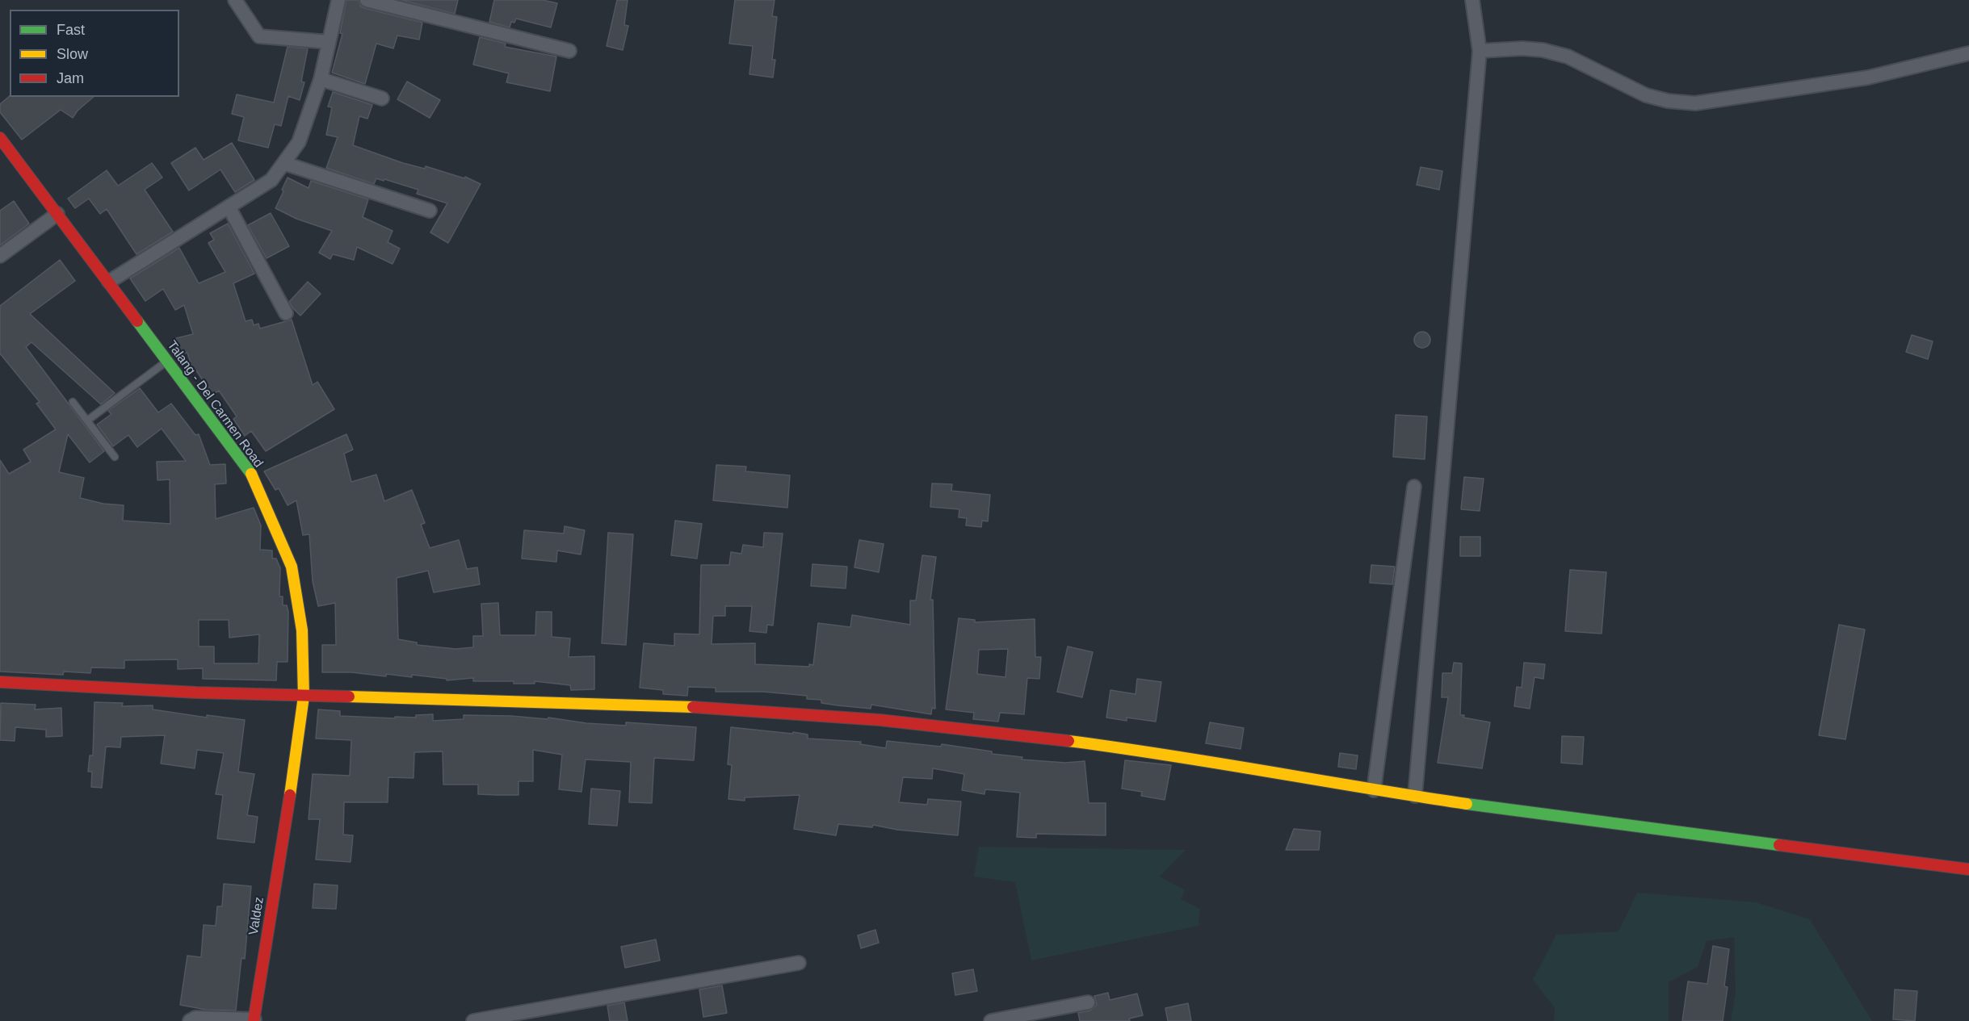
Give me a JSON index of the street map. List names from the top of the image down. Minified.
{"streets":{"street":["Talang - Del Carmen Road","Valdez"]},"crossings":[["Talang - Del Carmen Road","Valdez"]],"legend":["Fast","Slow","Jam"]}
